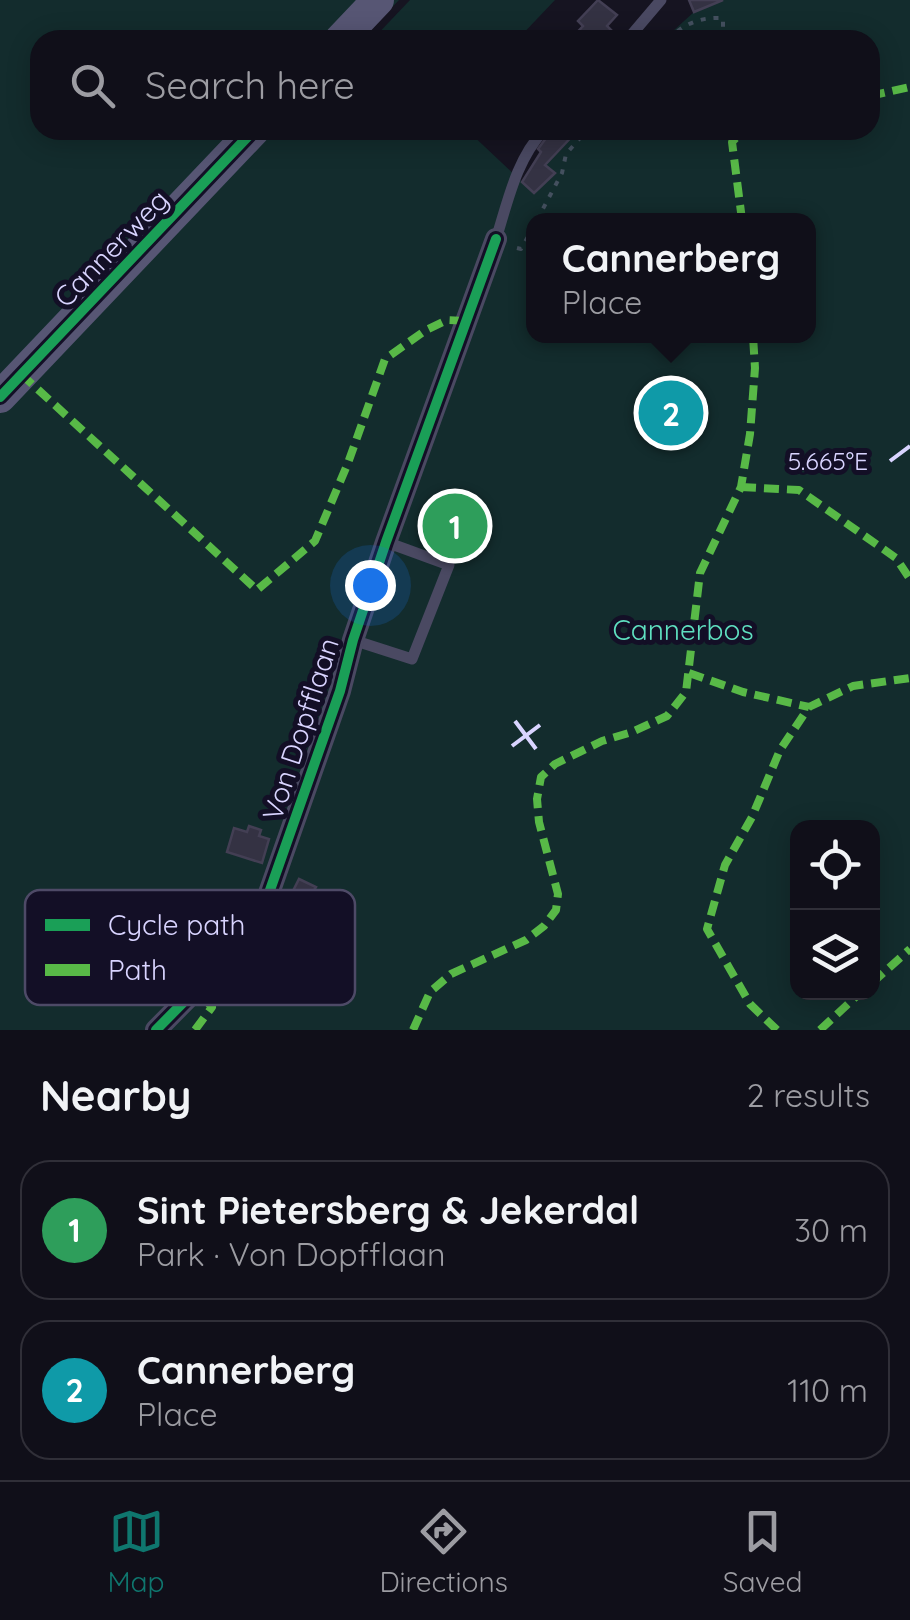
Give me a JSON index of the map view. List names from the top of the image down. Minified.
{"streets":{"main road":["Cannerweg"],"street":["Von Dopfflaan"]},"parks":["Cannerbos"],"legend":["Cycle path","Path"],"page":{"search":"Search here","popup":["Cannerberg","Place"],"pins":["2","1"],"heading":["Nearby","2 results"],"list":[{"mark":"1","name":"Sint Pietersberg & Jekerdal","note":"Park · Von Dopfflaan","value":"30 m"},{"mark":"2","name":"Cannerberg","note":"Place","value":"110 m"}],"nav":["Map","Directions","Saved"]},"coordinates":["5.665°E"]}
